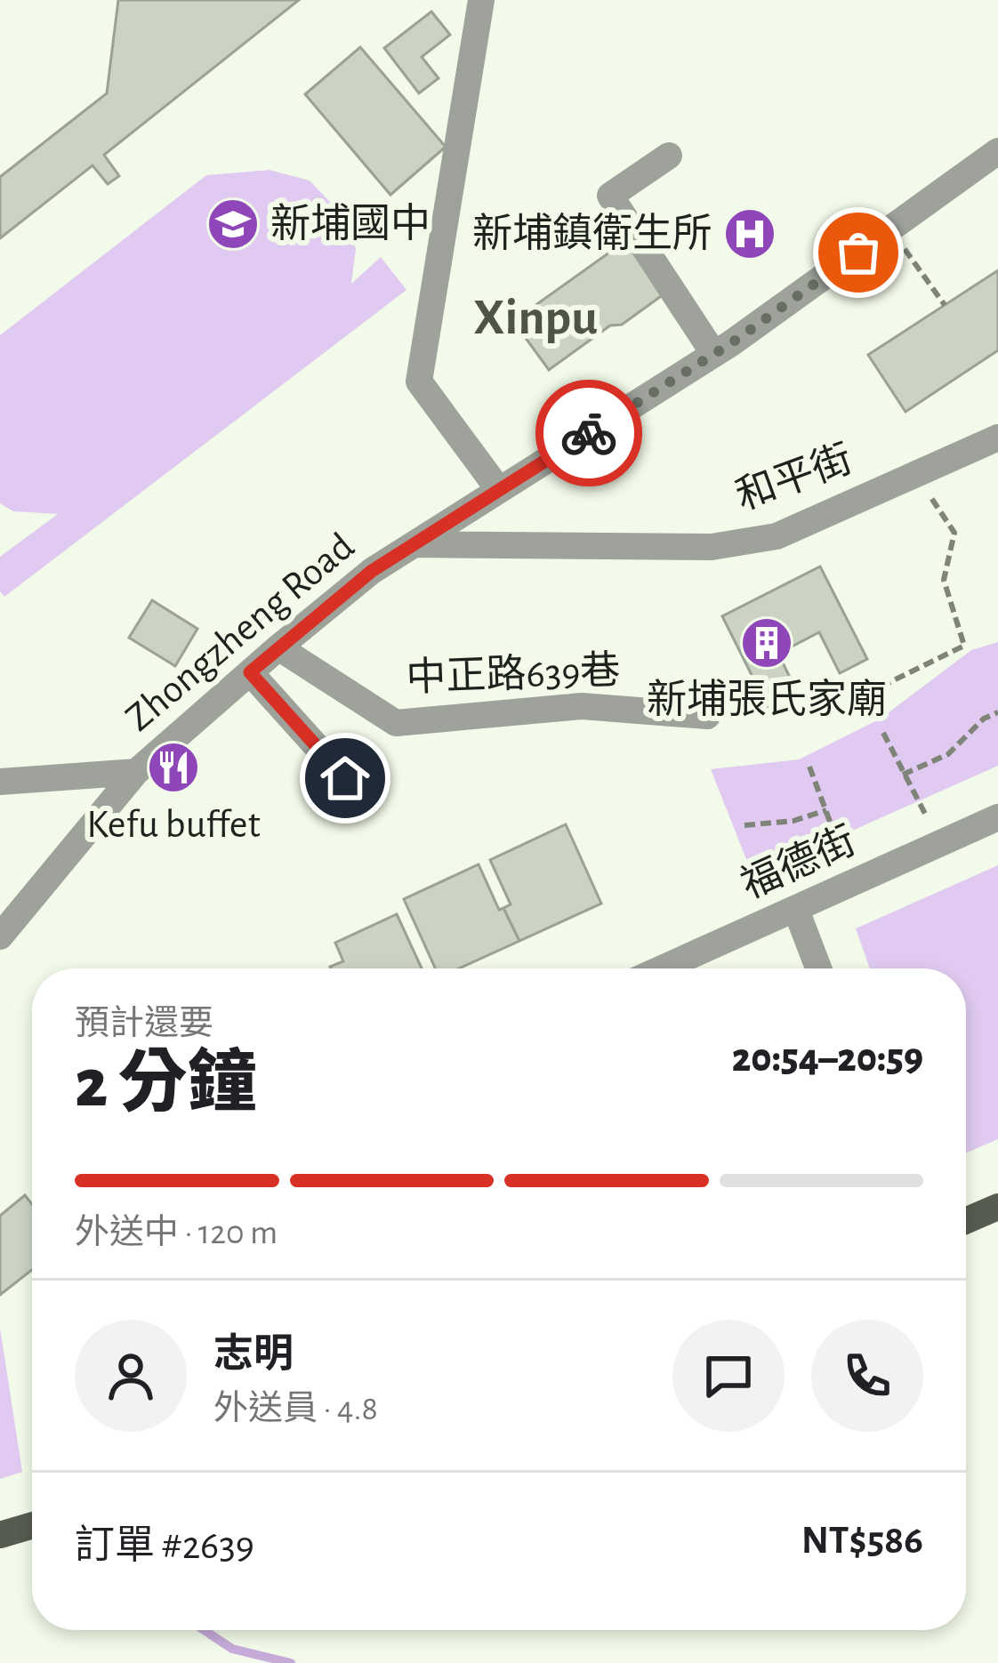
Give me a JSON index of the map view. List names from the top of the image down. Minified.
{"streets":{"street":["和平街","Zhongzheng Road","中正路639巷","福德街"]},"crossings":[["和平街","Zhongzheng Road"],["Zhongzheng Road","中正路639巷"]],"districts":["Xinpu"],"places":{"school or university":["新埔國中"],"hospital":["新埔鎮衛生所"],"building":["新埔張氏家廟"],"restaurant":["Kefu buffet"]},"page":{"heading":["2 分鐘","預計還要","20:54–20:59"],"panel":["志明","外送員 · 4.8","訂單 #2639","NT$586"],"bar":"外送中 · 120 m"}}
